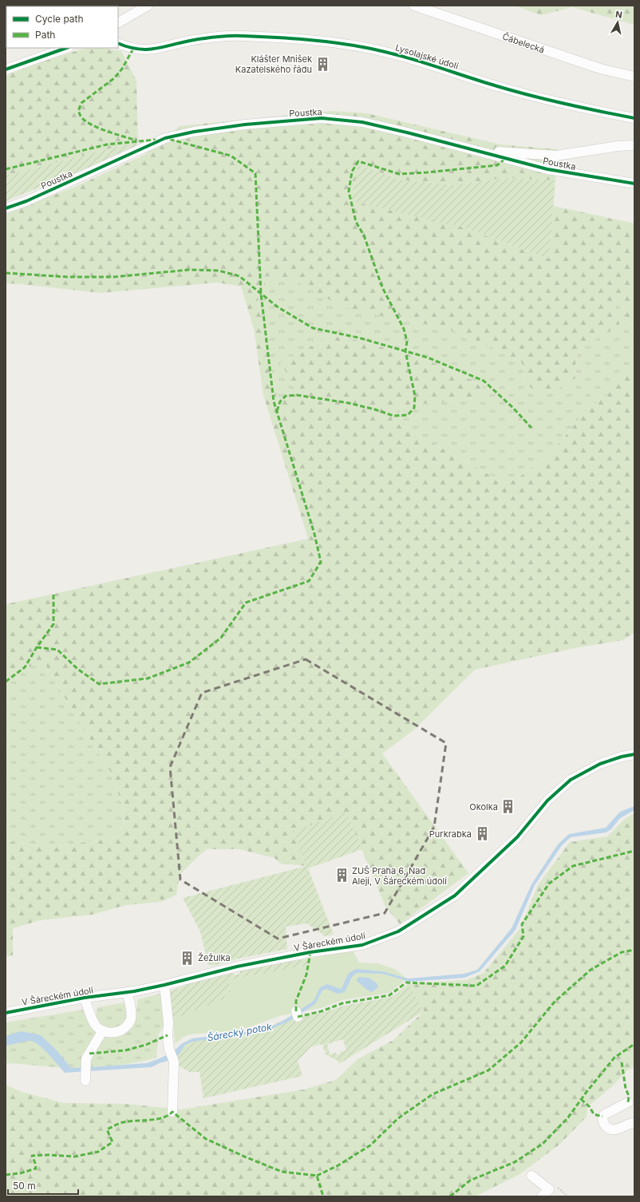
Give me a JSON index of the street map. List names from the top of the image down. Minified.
{"streets":{"street":["Čábelecká","Lysolajské údolí","Poustka","V Šáreckém údolí"]},"water":["Šárecký potok"],"places":{"building":["Klášter Mnišek Kazatelského řádu","Okolka","Purkrabka","ZUŠ Praha 6, Nad Alejí, V Šáreckém údolí","Žežulka"]},"legend":["Cycle path","Path"],"scale_bar":"50 m","north":"top"}
